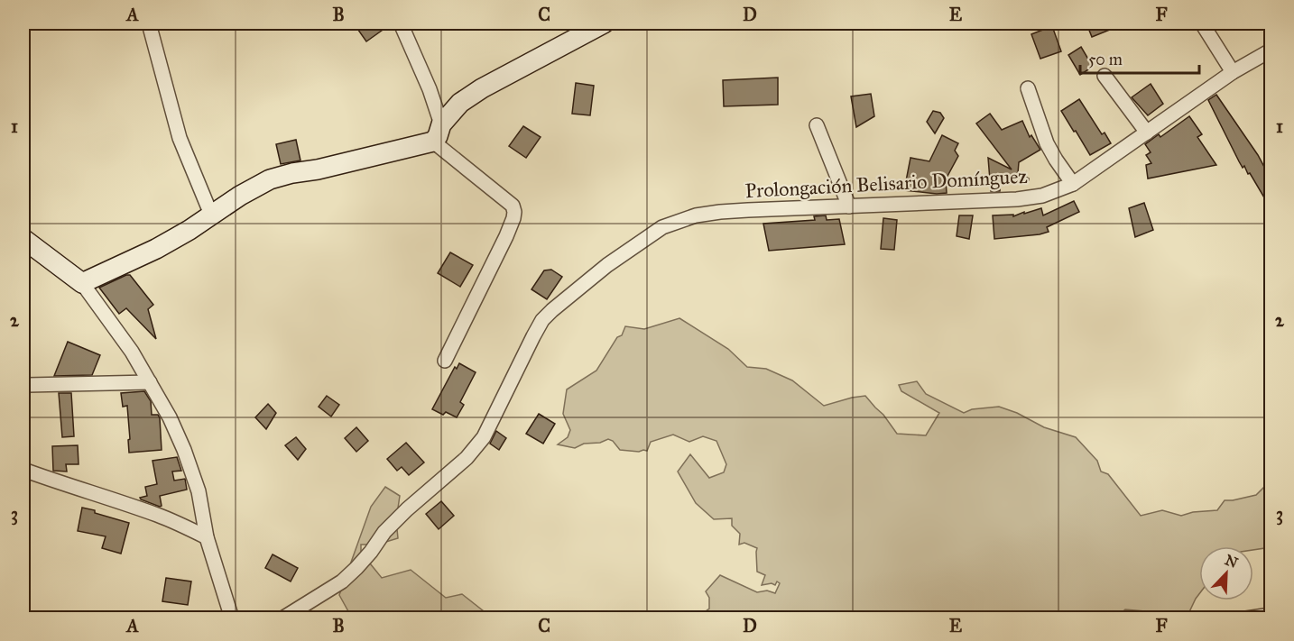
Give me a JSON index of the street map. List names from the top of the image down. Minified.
{"streets":{"street":["Prolongación Belisario Domínguez"]},"scale_bar":"50 m","north":"top right","grid":{"columns":["A","B","C","D","E","F"],"rows":["1","2","3"]}}
